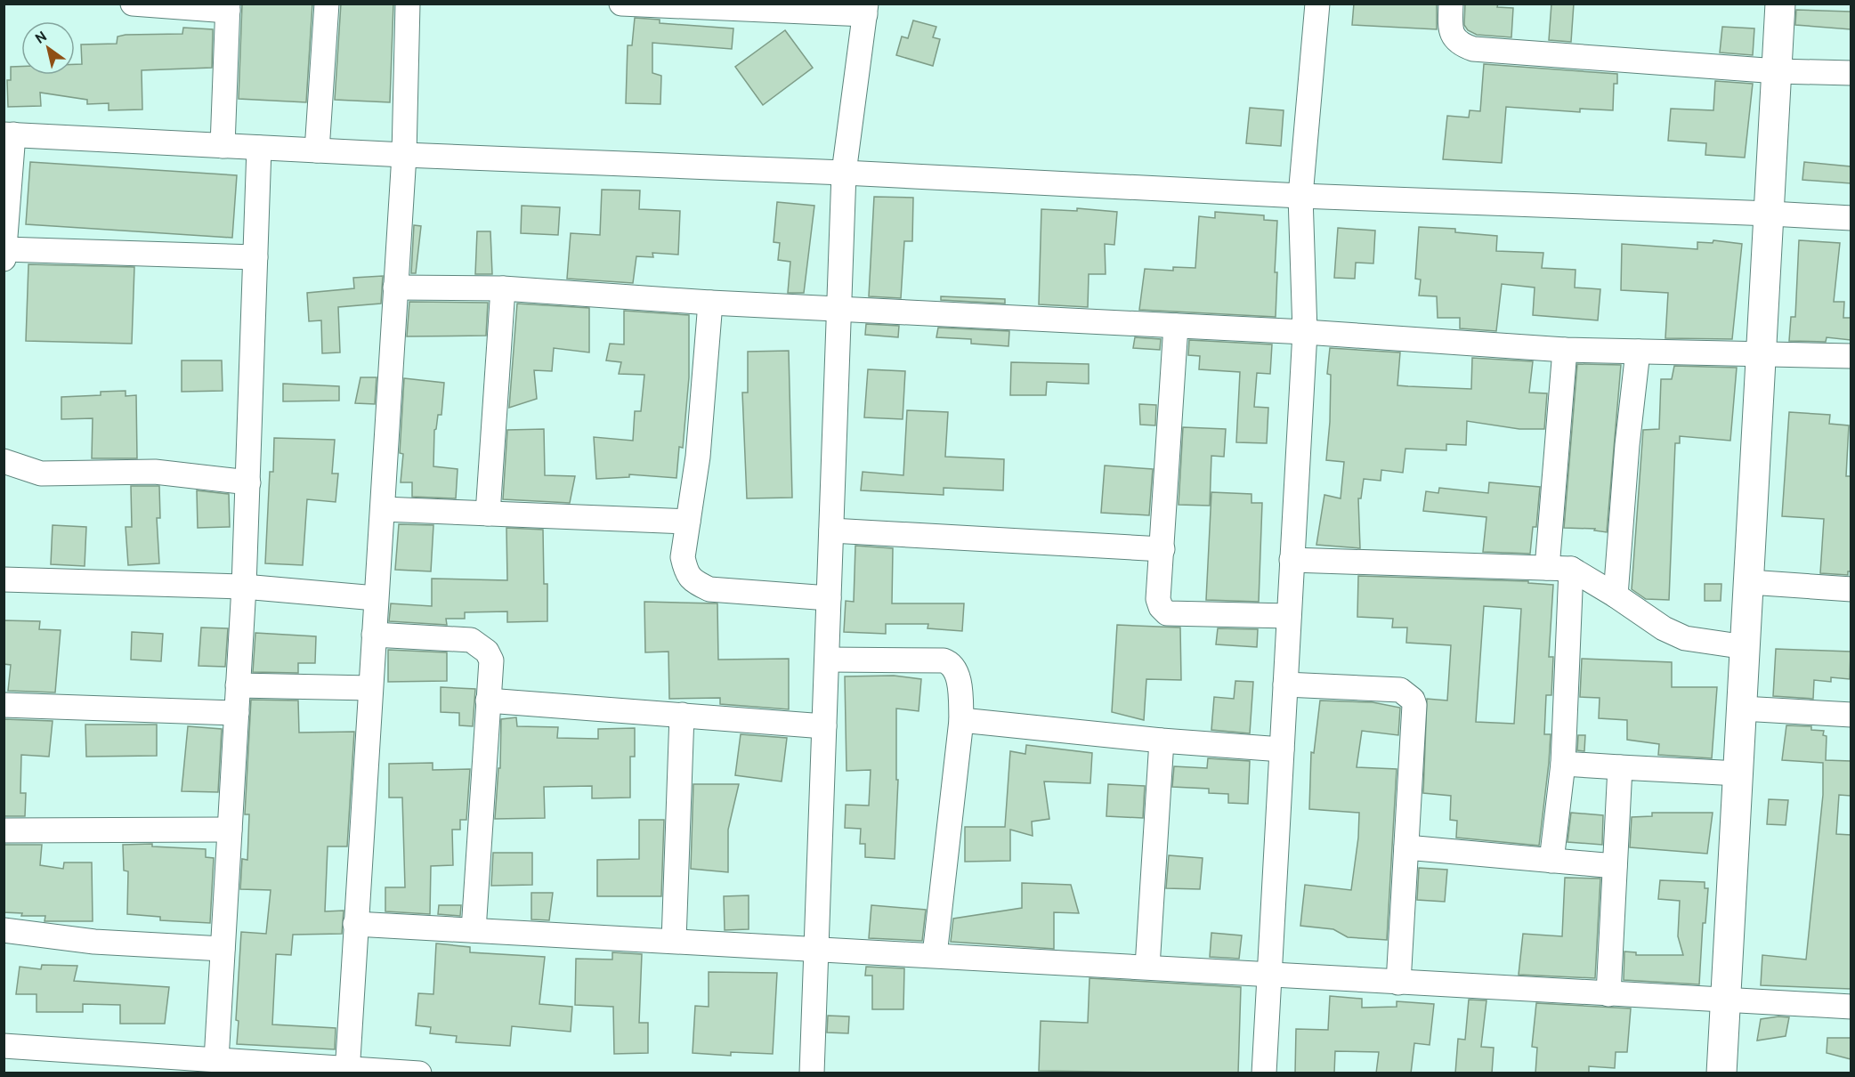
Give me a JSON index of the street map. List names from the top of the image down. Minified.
{"north":"top left"}
